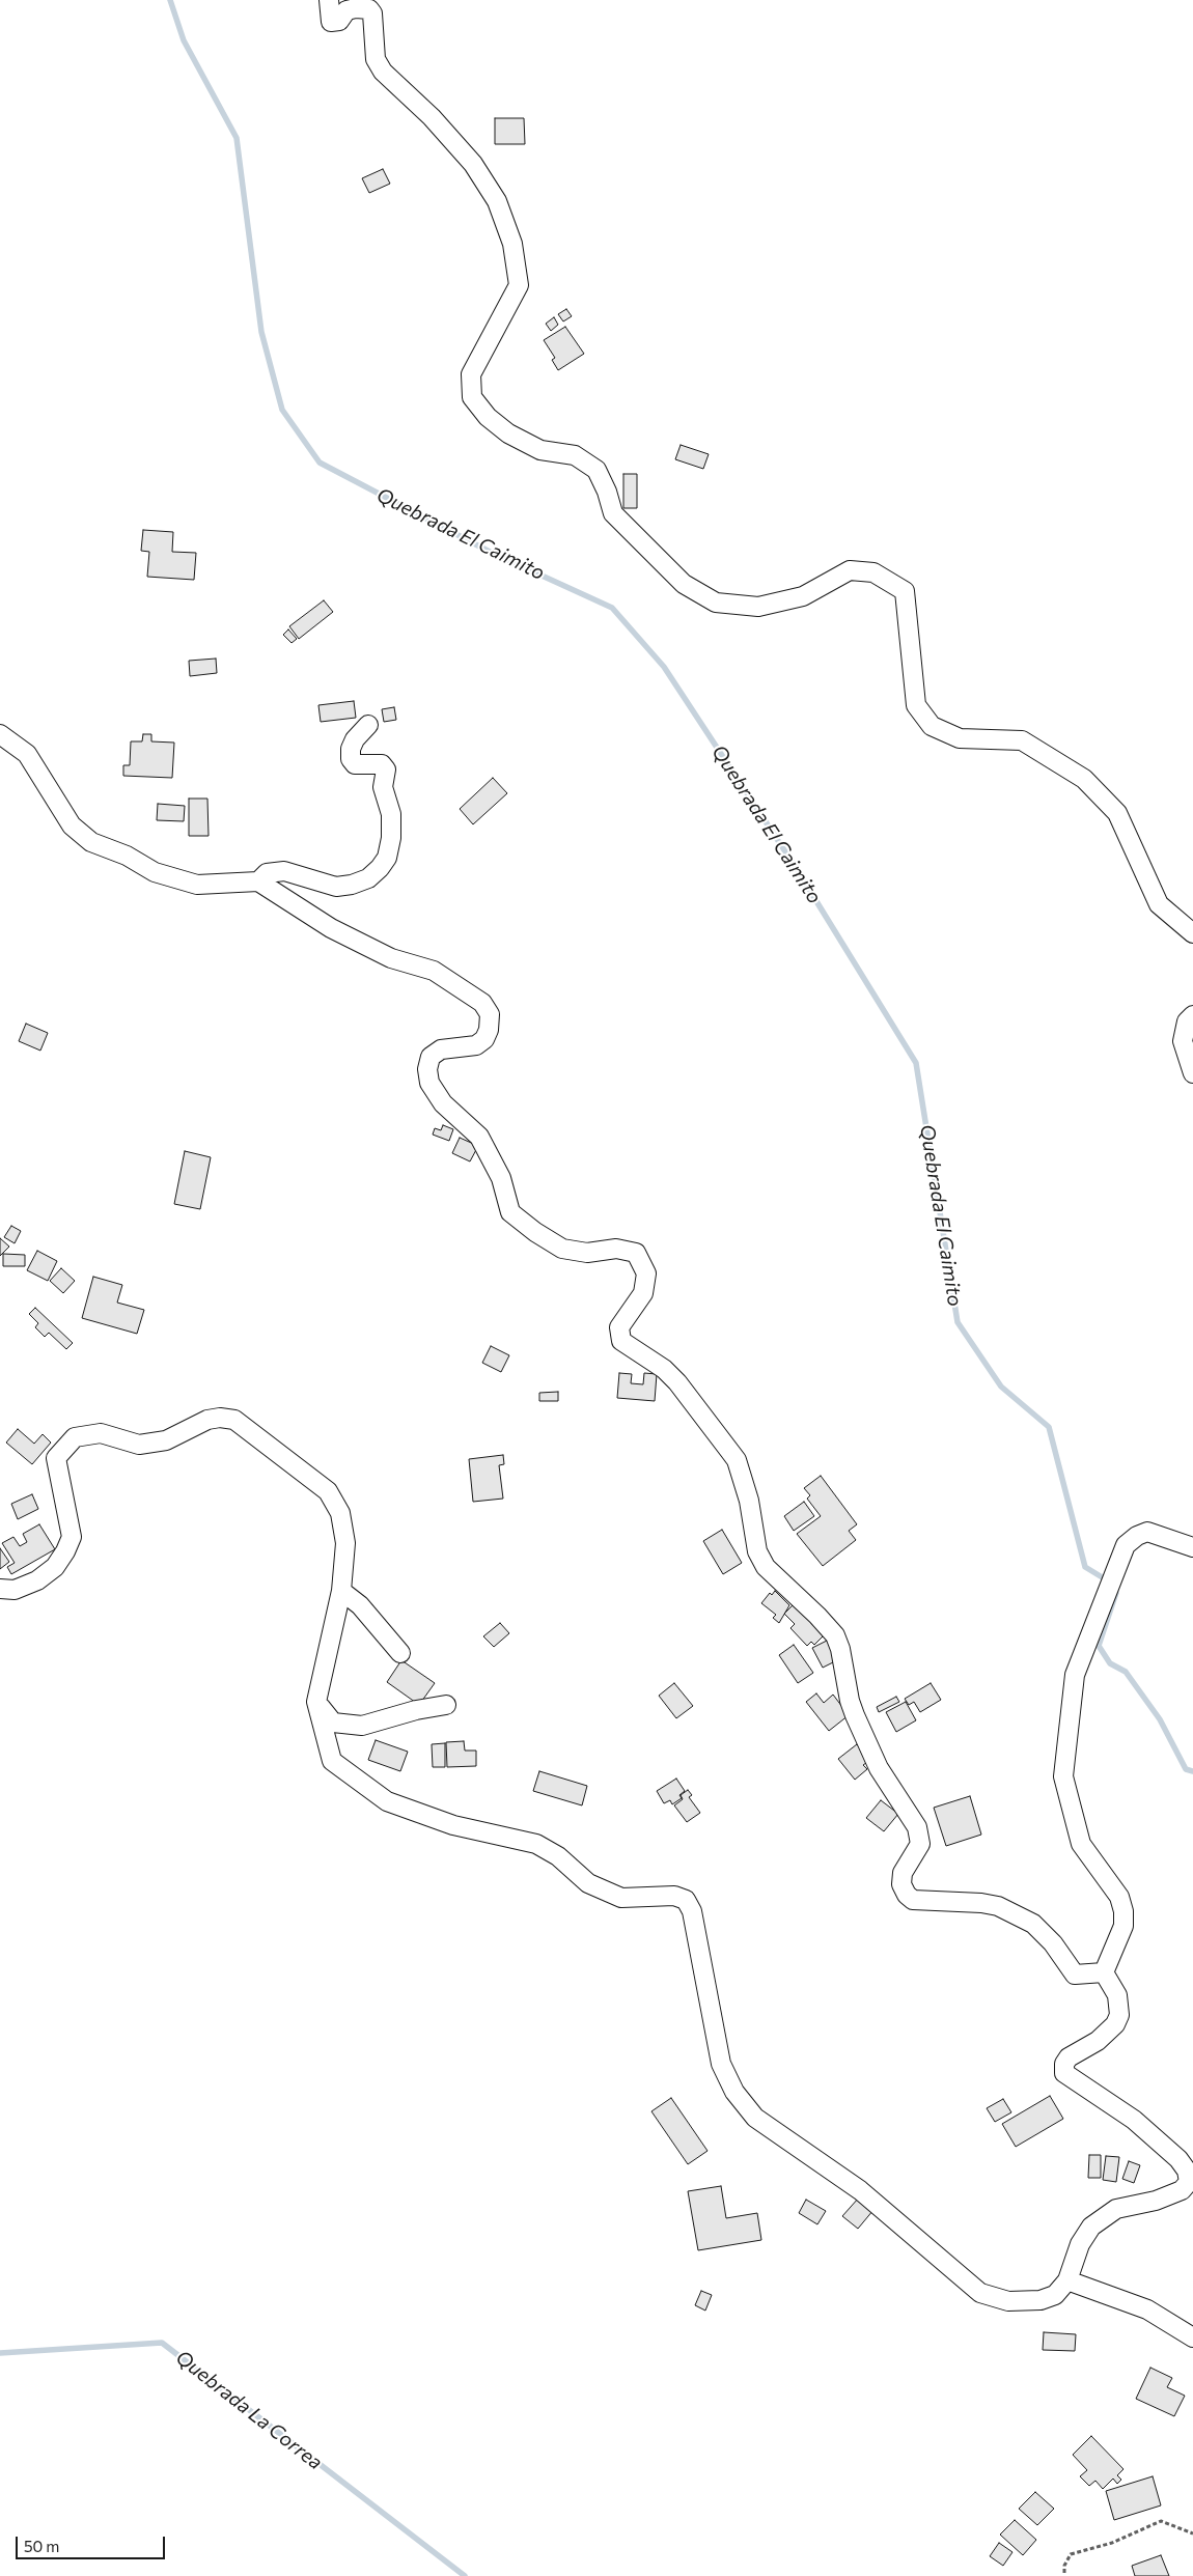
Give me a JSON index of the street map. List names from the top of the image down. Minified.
{"water":["Quebrada El Caimito","Quebrada La Correa"],"scale_bar":"50 m"}
